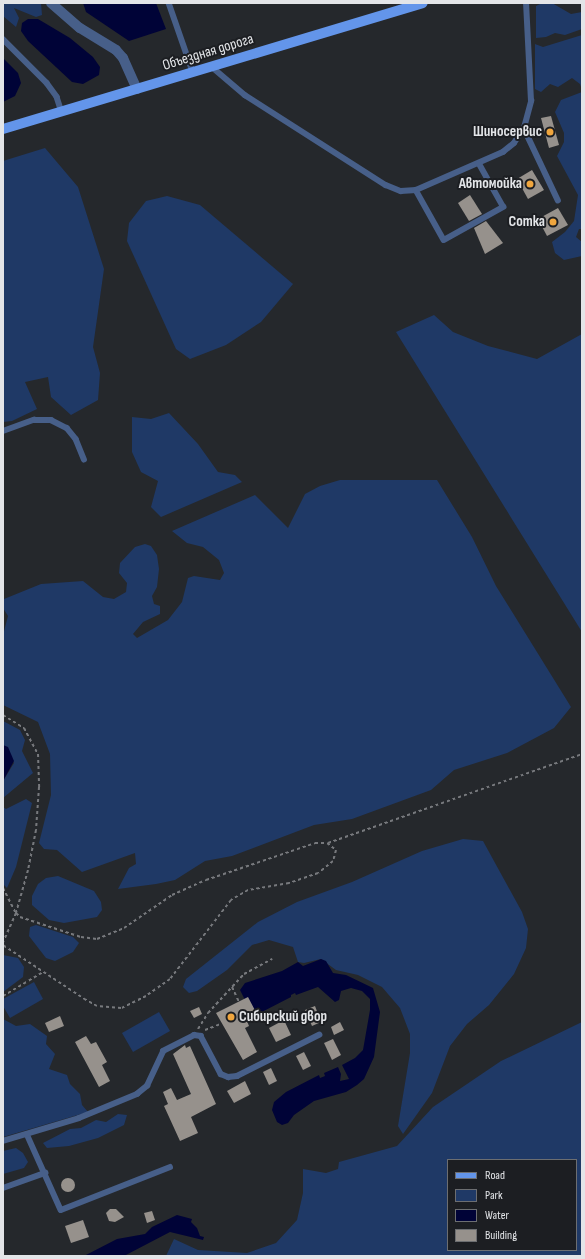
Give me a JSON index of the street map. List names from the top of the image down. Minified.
{"streets":{"main road":["Объездная дорога"]},"places":["Шиносервис","Автомойка","Сотка","Сибирский двор"],"legend":["Road","Park","Water","Building"]}
